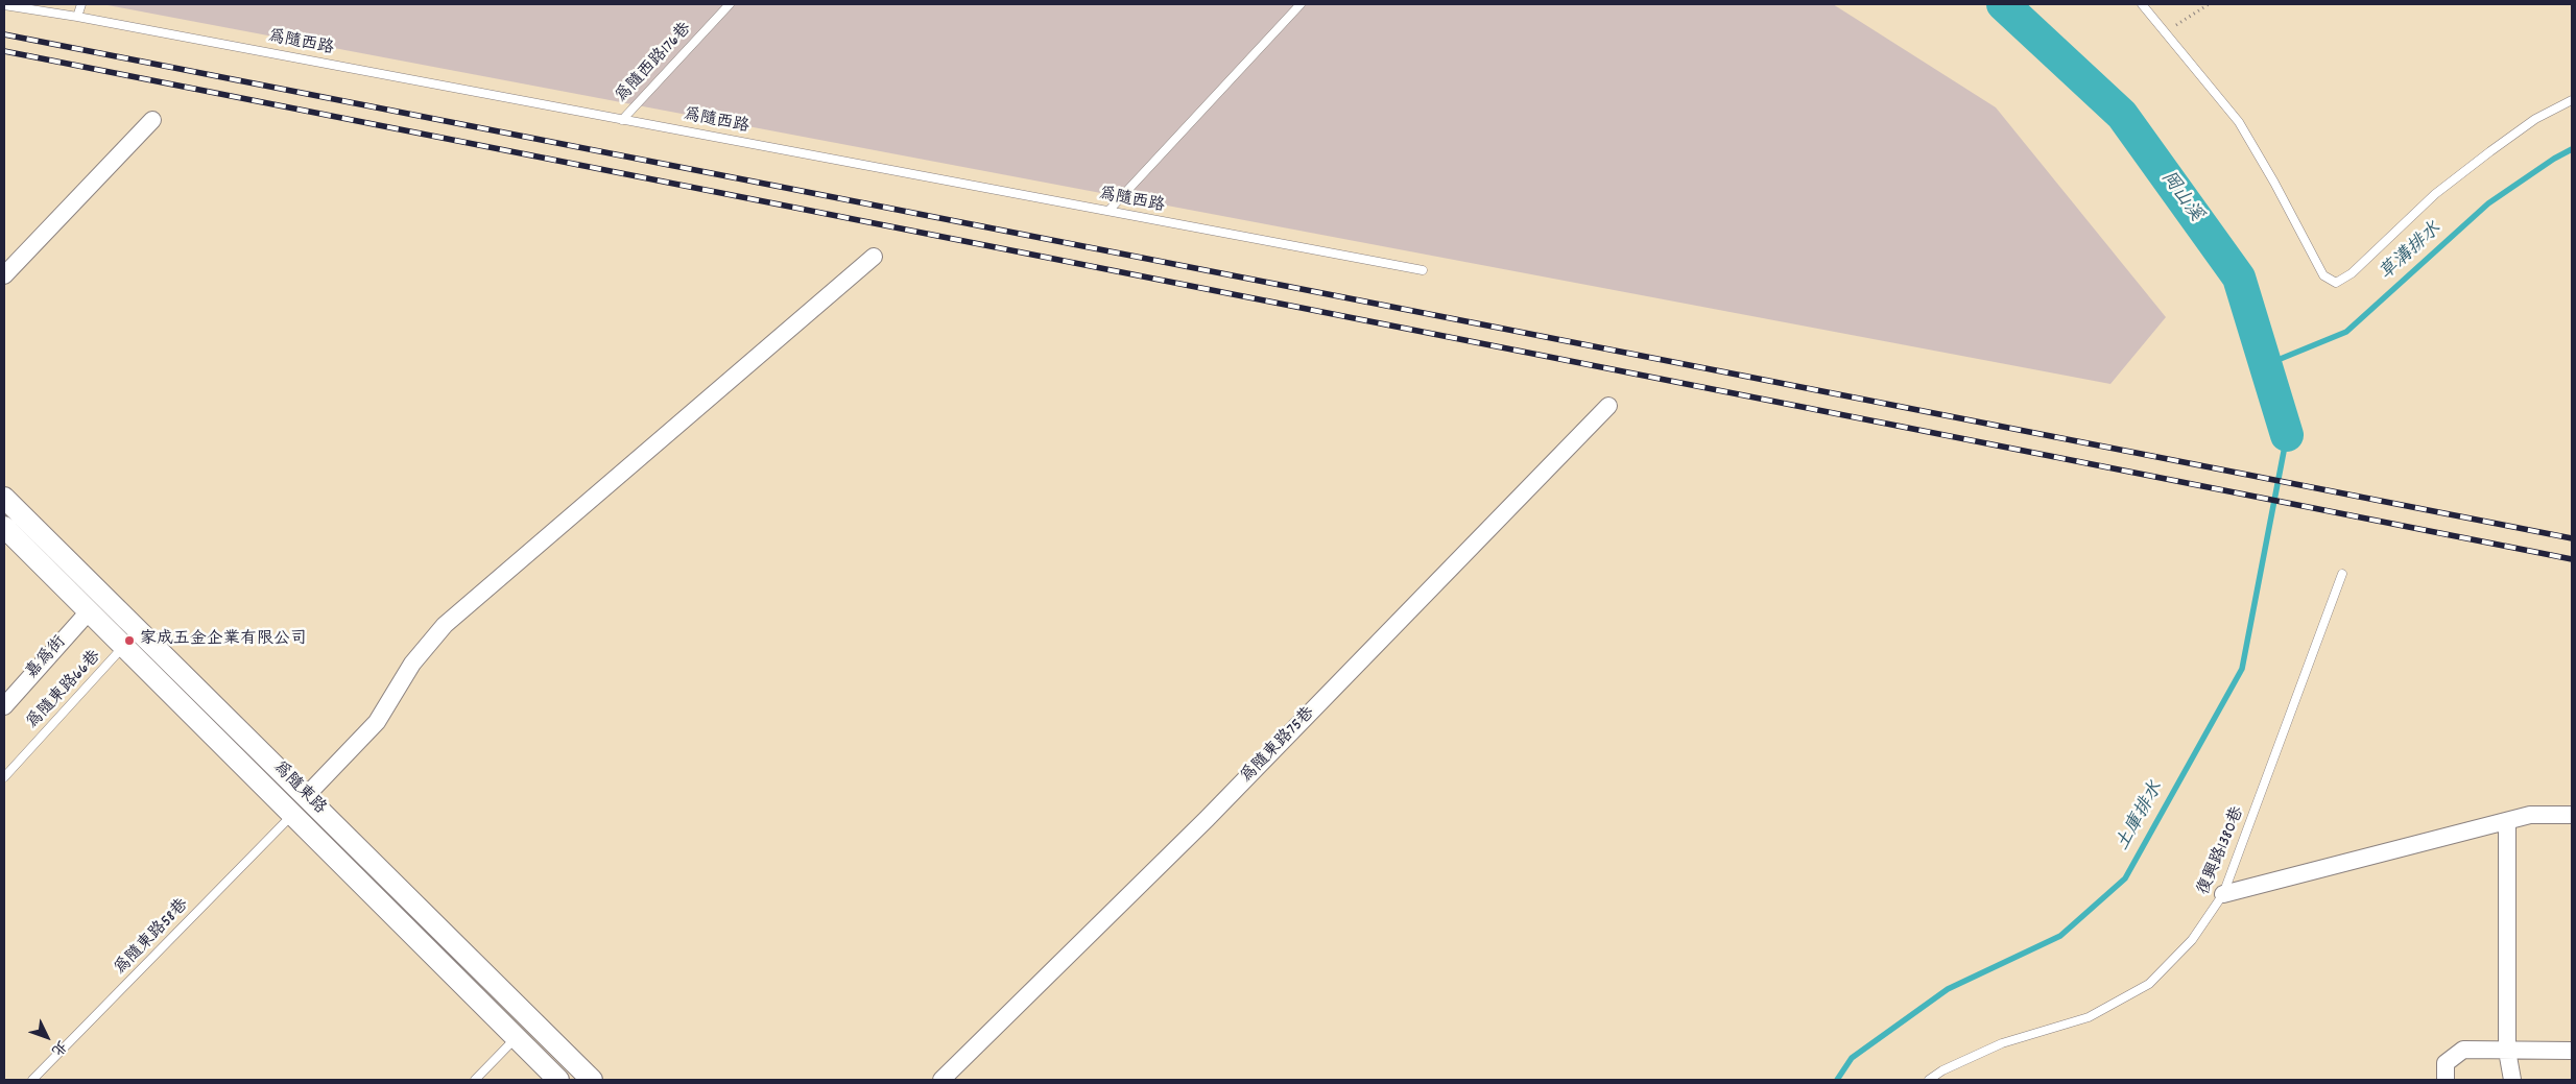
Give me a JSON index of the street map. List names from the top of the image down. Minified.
{"streets":{"street":["嘉為街","為隨東路75巷","為隨東路"],"lane":["為隨西路","為隨西路176巷","為隨東路66巷","復興路1380巷","為隨東路58巷"]},"crossings":[["為隨西路","為隨西路176巷"],["嘉為街","為隨東路"],["為隨東路66巷","為隨東路"],["為隨東路","為隨東路58巷"]],"water":["岡山溪","草溝排水","土庫排水"],"places":["家成五金企業有限公司"],"north":"bottom right"}
